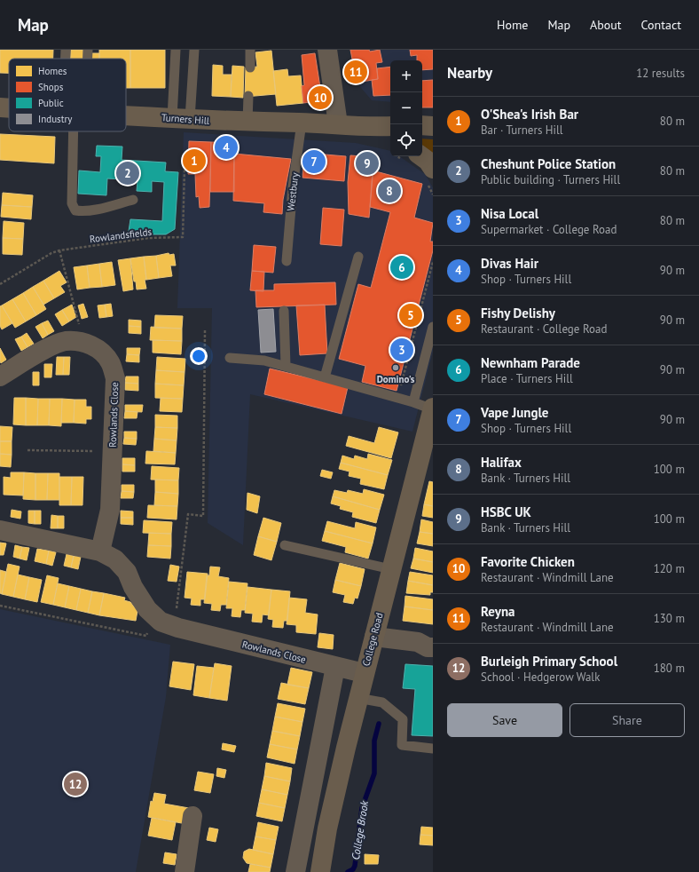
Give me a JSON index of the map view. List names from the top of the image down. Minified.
{"streets":{"main road":["Turners Hill","College Road"],"street":["Rowlands Close"],"lane":["Westbury"],"path":["Rowlandsfields"]},"crossings":[["Turners Hill","Westbury"],["Rowlands Close","College Road"]],"water":["College Brook"],"places":["Domino's"],"legend":["Homes","Shops","Public","Industry"],"page":{"header":"Map","nav":["Home","Map","About","Contact"],"heading":["Nearby","12 results"],"pins":["11","10","4","1","7","9","2","8","6","5","3","12"],"map_buttons":["+","−"],"list":[{"mark":"1","name":"O'Shea's Irish Bar","note":"Bar · Turners Hill","value":"80 m"},{"mark":"2","name":"Cheshunt Police Station","note":"Public building · Turners Hill","value":"80 m"},{"mark":"3","name":"Nisa Local","note":"Supermarket · College Road","value":"80 m"},{"mark":"4","name":"Divas Hair","note":"Shop · Turners Hill","value":"90 m"},{"mark":"5","name":"Fishy Delishy","note":"Restaurant · College Road","value":"90 m"},{"mark":"6","name":"Newnham Parade","note":"Place · Turners Hill","value":"90 m"},{"mark":"7","name":"Vape Jungle","note":"Shop · Turners Hill","value":"90 m"},{"mark":"8","name":"Halifax","note":"Bank · Turners Hill","value":"100 m"},{"mark":"9","name":"HSBC UK","note":"Bank · Turners Hill","value":"100 m"},{"mark":"10","name":"Favorite Chicken","note":"Restaurant · Windmill Lane","value":"120 m"},{"mark":"11","name":"Reyna","note":"Restaurant · Windmill Lane","value":"130 m"},{"mark":"12","name":"Burleigh Primary School","note":"School · Hedgerow Walk","value":"180 m"}],"buttons":["Save","Share"]}}
